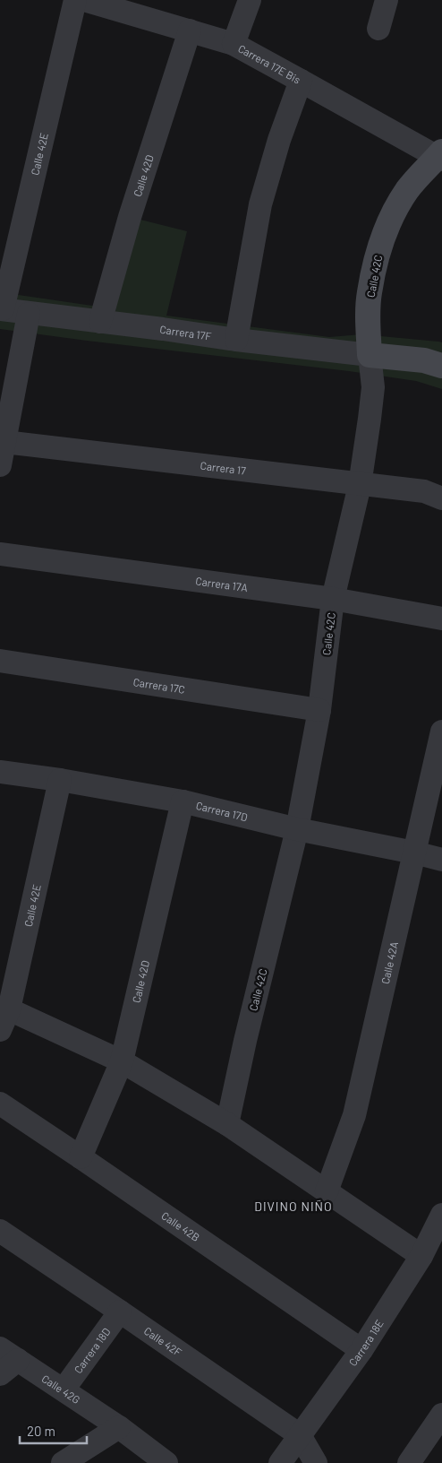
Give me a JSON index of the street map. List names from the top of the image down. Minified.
{"streets":{"street":["Carrera 17E Bis","Calle 42E","Calle 42D","Calle 42C","Carrera 17F","Carrera 17","Carrera 17A","Carrera 17C","Carrera 17D","Calle 42A","Calle 42B","Calle 42F","Carrera 18E","Carrera 18D","Calle 42G"]},"crossings":[["Carrera 17E Bis","Calle 42D"],["Carrera 17E Bis","Calle 42C"],["Calle 42E","Carrera 17F"],["Calle 42E","Carrera 17D"],["Calle 42D","Carrera 17F"],["Calle 42D","Carrera 17D"],["Calle 42D","Calle 42B"],["Calle 42C","Carrera 17F"],["Calle 42C","Carrera 17"],["Calle 42C","Carrera 17A"],["Calle 42C","Carrera 17C"],["Calle 42C","Carrera 17D"],["Carrera 17D","Calle 42A"],["Calle 42B","Carrera 18E"],["Calle 42F","Carrera 18E"],["Calle 42F","Carrera 18D"],["Carrera 18D","Calle 42G"]],"districts":["DIVINO NIÑO"],"scale_bar":"20 m"}
